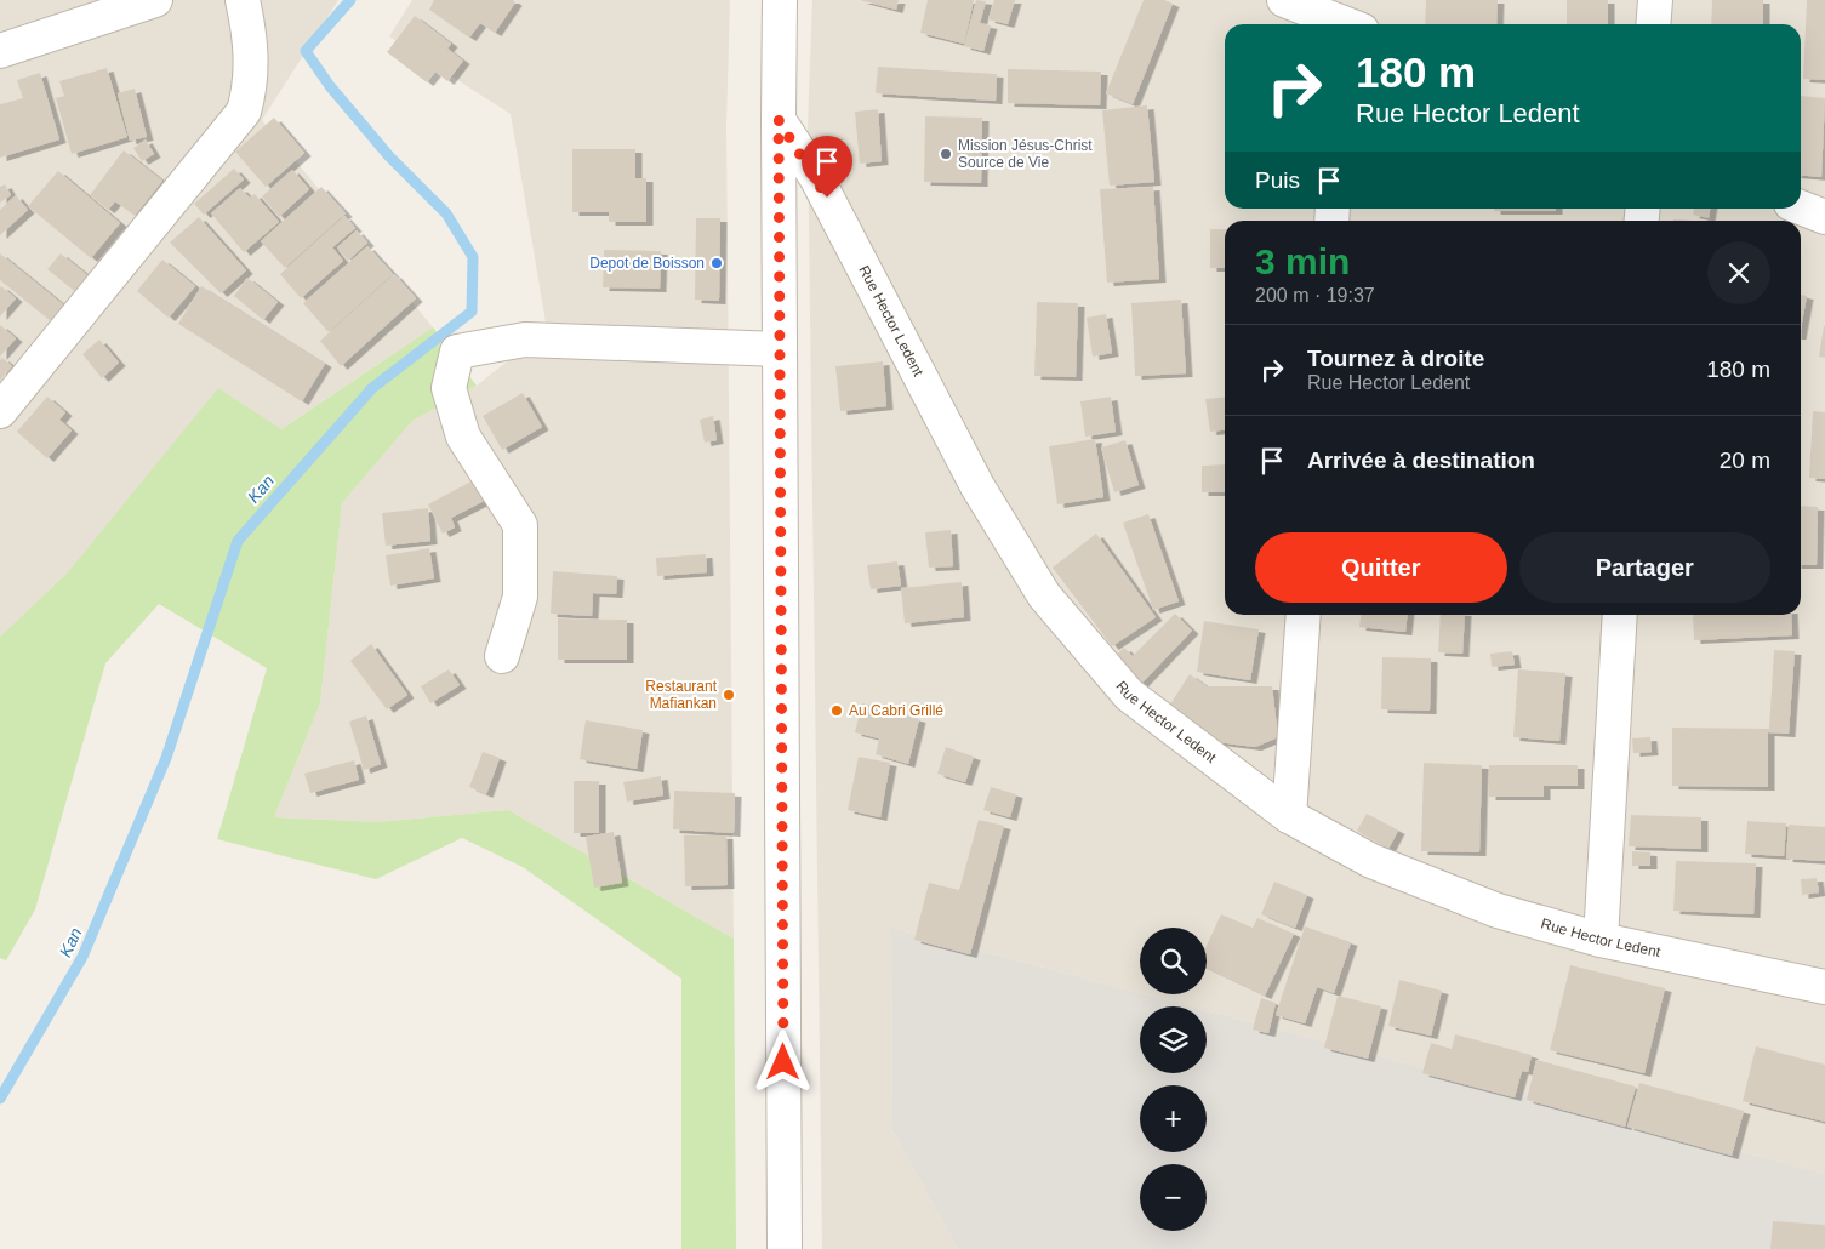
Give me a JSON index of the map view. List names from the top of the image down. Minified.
{"streets":{"street":["Rue Hector Ledent"]},"water":["Kan"],"places":["Mission Jésus-Christ Source de Vie","Depot de Boisson","Restaurant Mafiankan","Au Cabri Grillé"],"page":{"turn":["180 m","Rue Hector Ledent"],"then":"Puis","heading":["3 min","200 m · 19:37"],"list":[{"name":"Tournez à droite","note":"Rue Hector Ledent","value":"180 m"},{"name":"Arrivée à destination","value":"20 m"}],"buttons":["Quitter","Partager"],"map_buttons":["+","−"]}}
